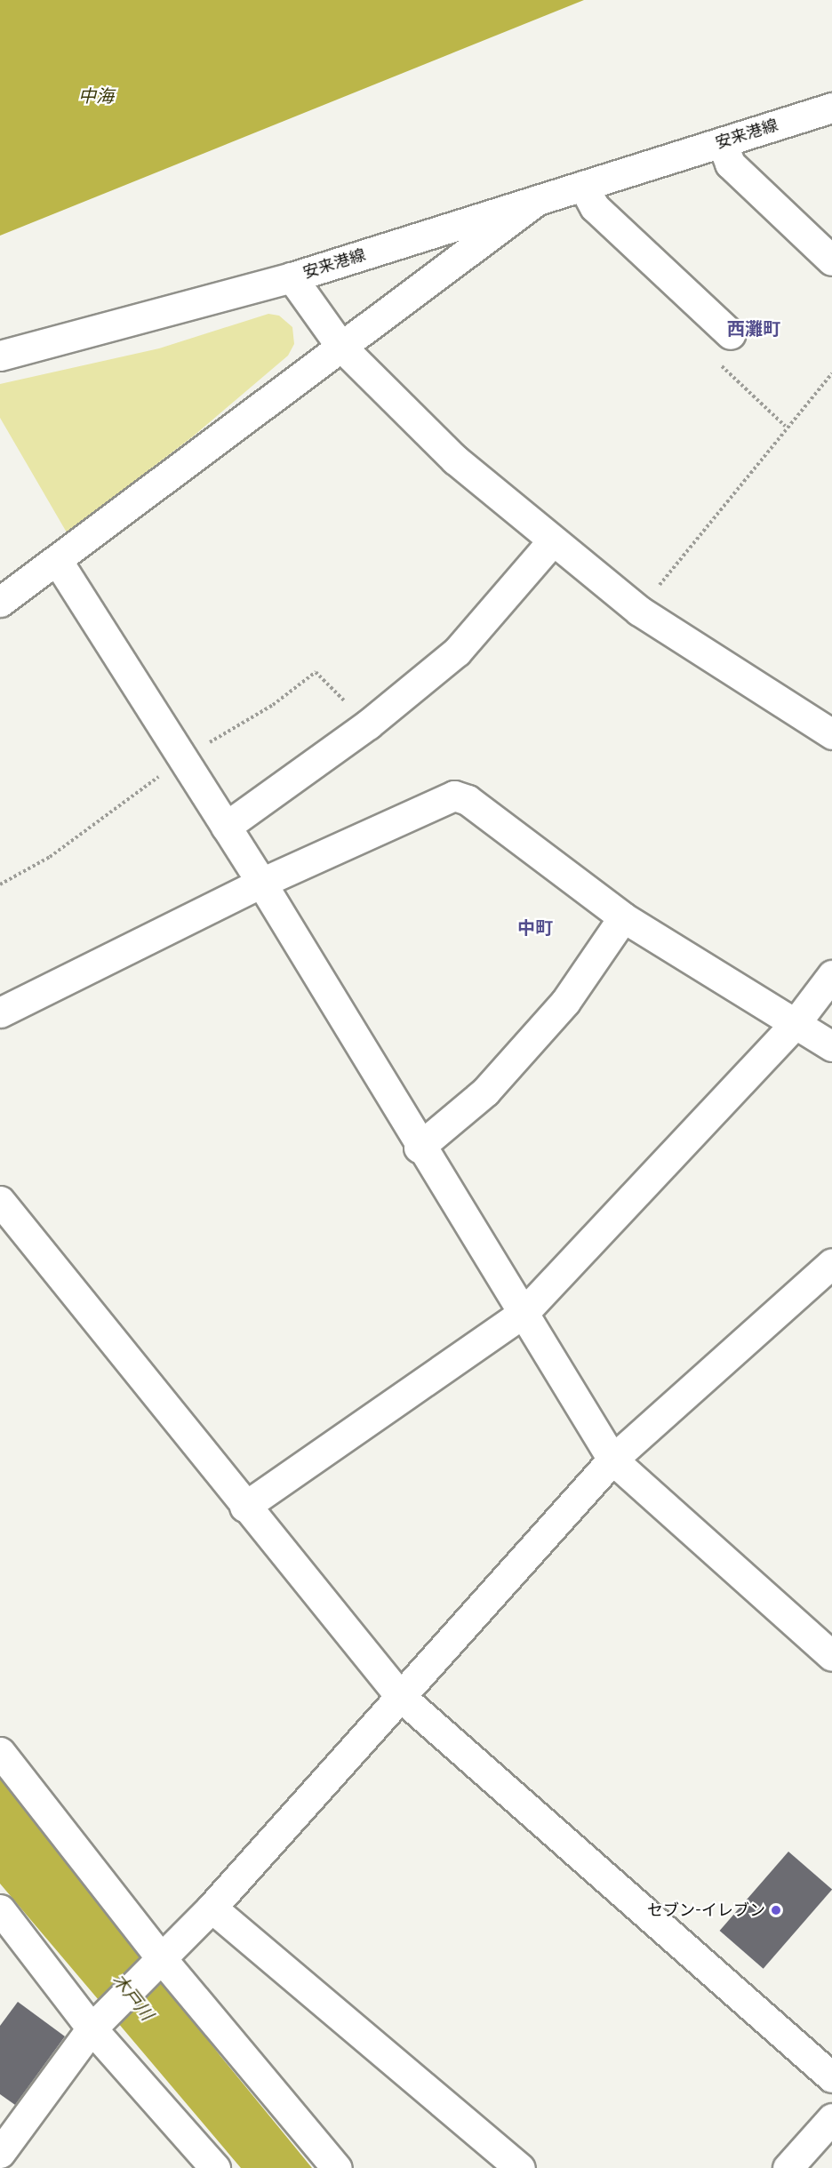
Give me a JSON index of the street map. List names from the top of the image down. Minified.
{"streets":{"main road":["安来港線"]},"districts":["西灘町","中町"],"water":["中海","木戸川"],"places":["セブン-イレブン"]}
